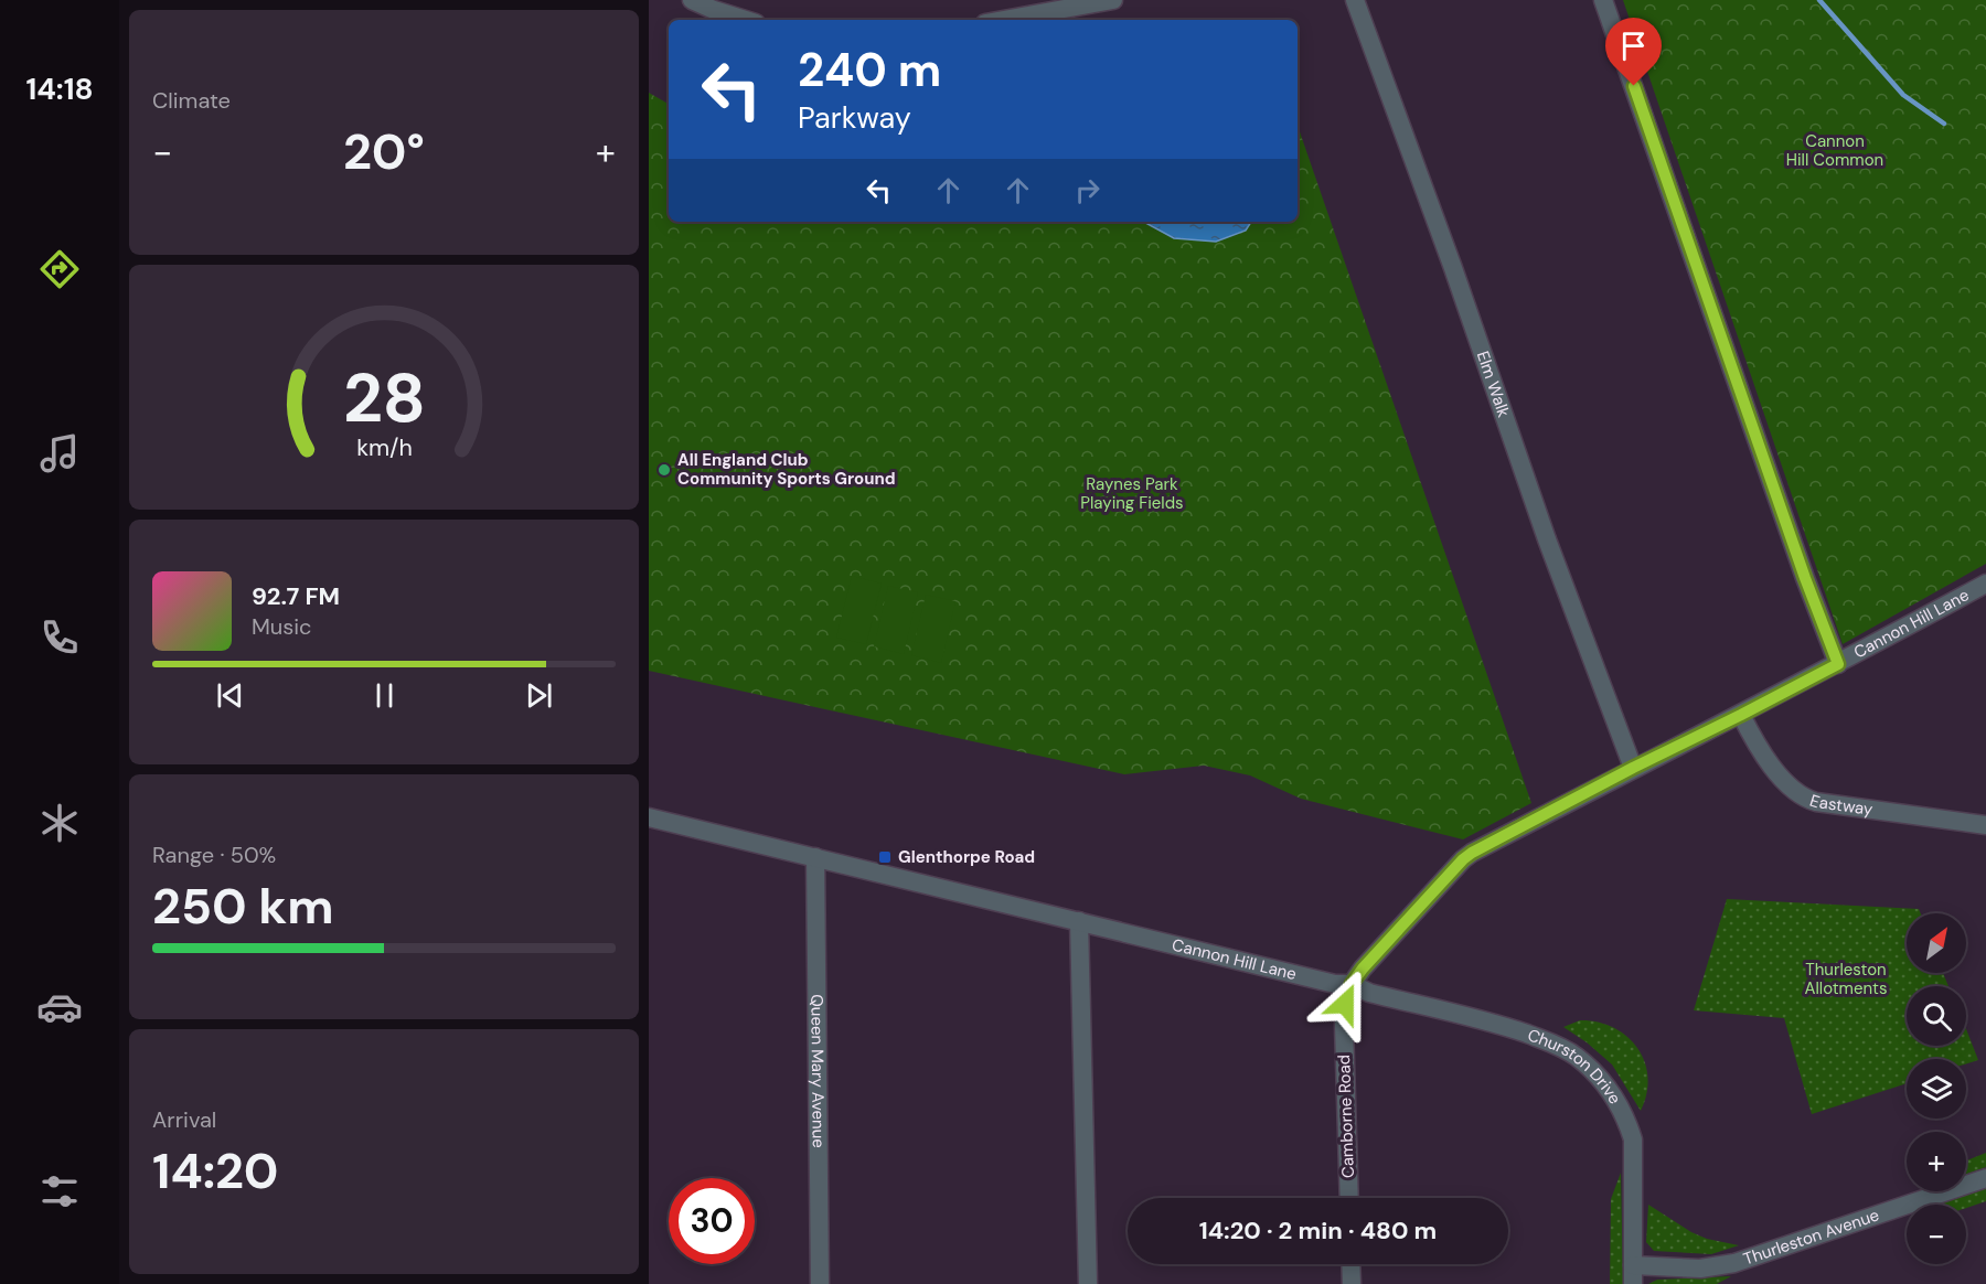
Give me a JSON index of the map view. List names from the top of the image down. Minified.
{"streets":{"street":["Elm Walk","Cannon Hill Lane","Eastway","Queen Mary Avenue","Churston Drive","Camborne Road","Thurleston Avenue"]},"crossings":[["Elm Walk","Cannon Hill Lane"],["Cannon Hill Lane","Eastway"],["Cannon Hill Lane","Queen Mary Avenue"],["Cannon Hill Lane","Churston Drive"],["Cannon Hill Lane","Camborne Road"],["Churston Drive","Camborne Road"],["Churston Drive","Thurleston Avenue"]],"parks":["Cannon Hill Common","Raynes Park Playing Fields","Thurleston Allotments"],"places":{"other":["All England Club Community Sports Ground"],"transit":["Glenthorpe Road"]},"north":"top right","page":{"tabs":"14:18","tile":["Climate",["Range · 50%","250 km"],["Arrival","14:20"]],"turn":["240 m","Parkway"],"heat":["−","20°","+"],"song":["92.7 FM","Music"],"map_buttons":["+","−"],"limit":"30","trip":"14:20 · 2 min · 480 m","gauge":["28","km/h"]}}
